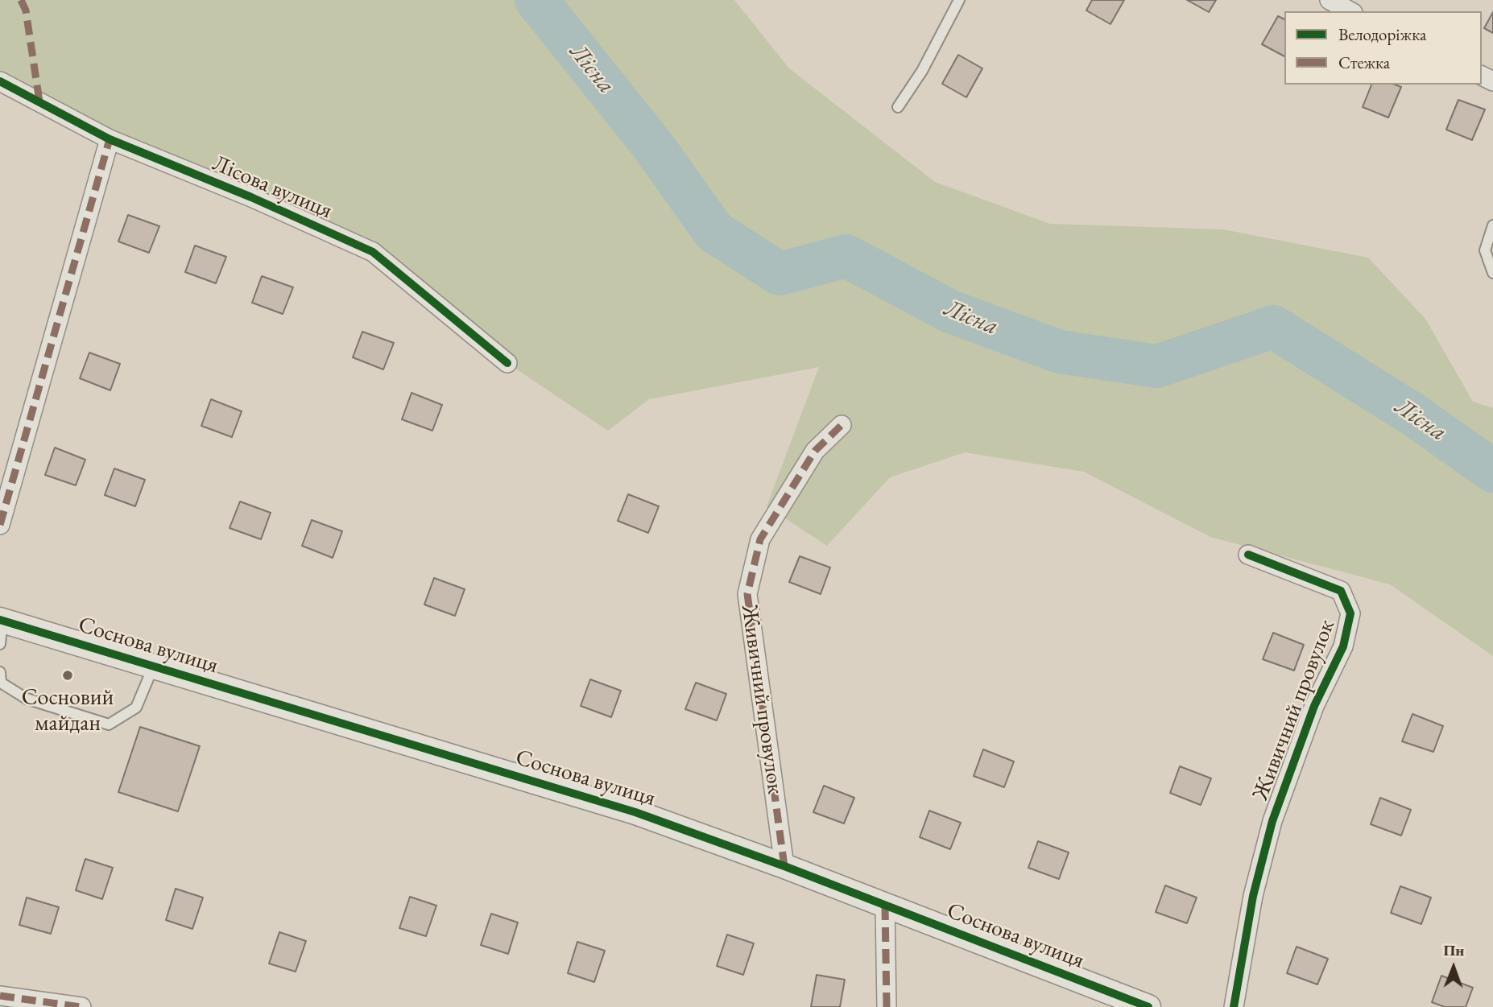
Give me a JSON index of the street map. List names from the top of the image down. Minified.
{"streets":{"street":["Лісова вулиця","Соснова вулиця","Живичний провулок"]},"crossings":[["Соснова вулиця","Живичний провулок"]],"water":["Лісна"],"places":["Сосновий майдан"],"legend":["Велодоріжка","Стежка"],"north":"top"}
